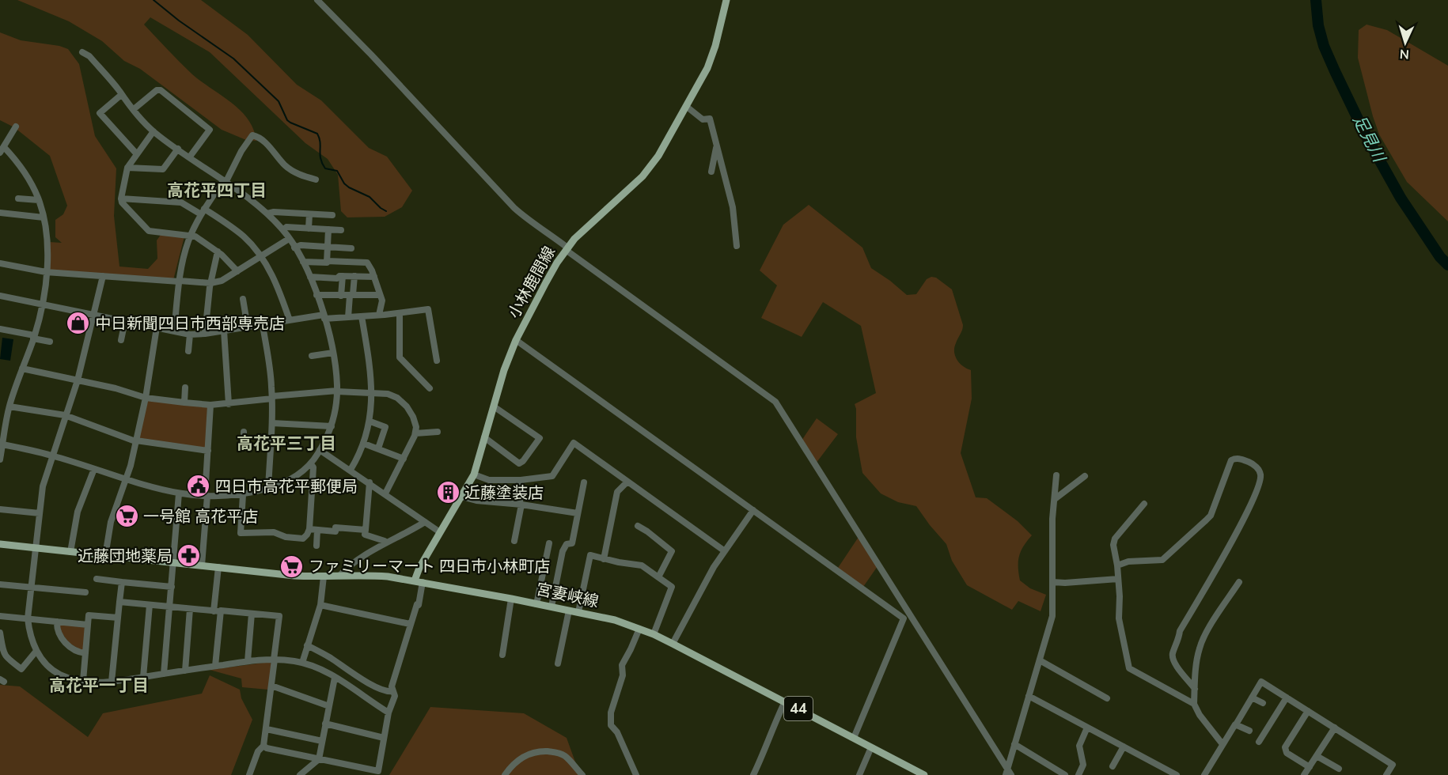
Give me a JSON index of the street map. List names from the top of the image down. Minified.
{"streets":{"main road":["小林鹿間線","宮妻峡線","44"]},"crossings":[["小林鹿間線","宮妻峡線"]],"districts":["高花平四丁目","高花平三丁目","高花平一丁目"],"water":["足見川"],"places":{"shop":["中日新聞四日市西部専売店"],"public building":["四日市高花平郵便局"],"building":["近藤塗装店"],"supermarket":["一号館 高花平店","ファミリーマート 四日市小林町店"],"pharmacy":["近藤団地薬局"]},"north":"bottom"}
